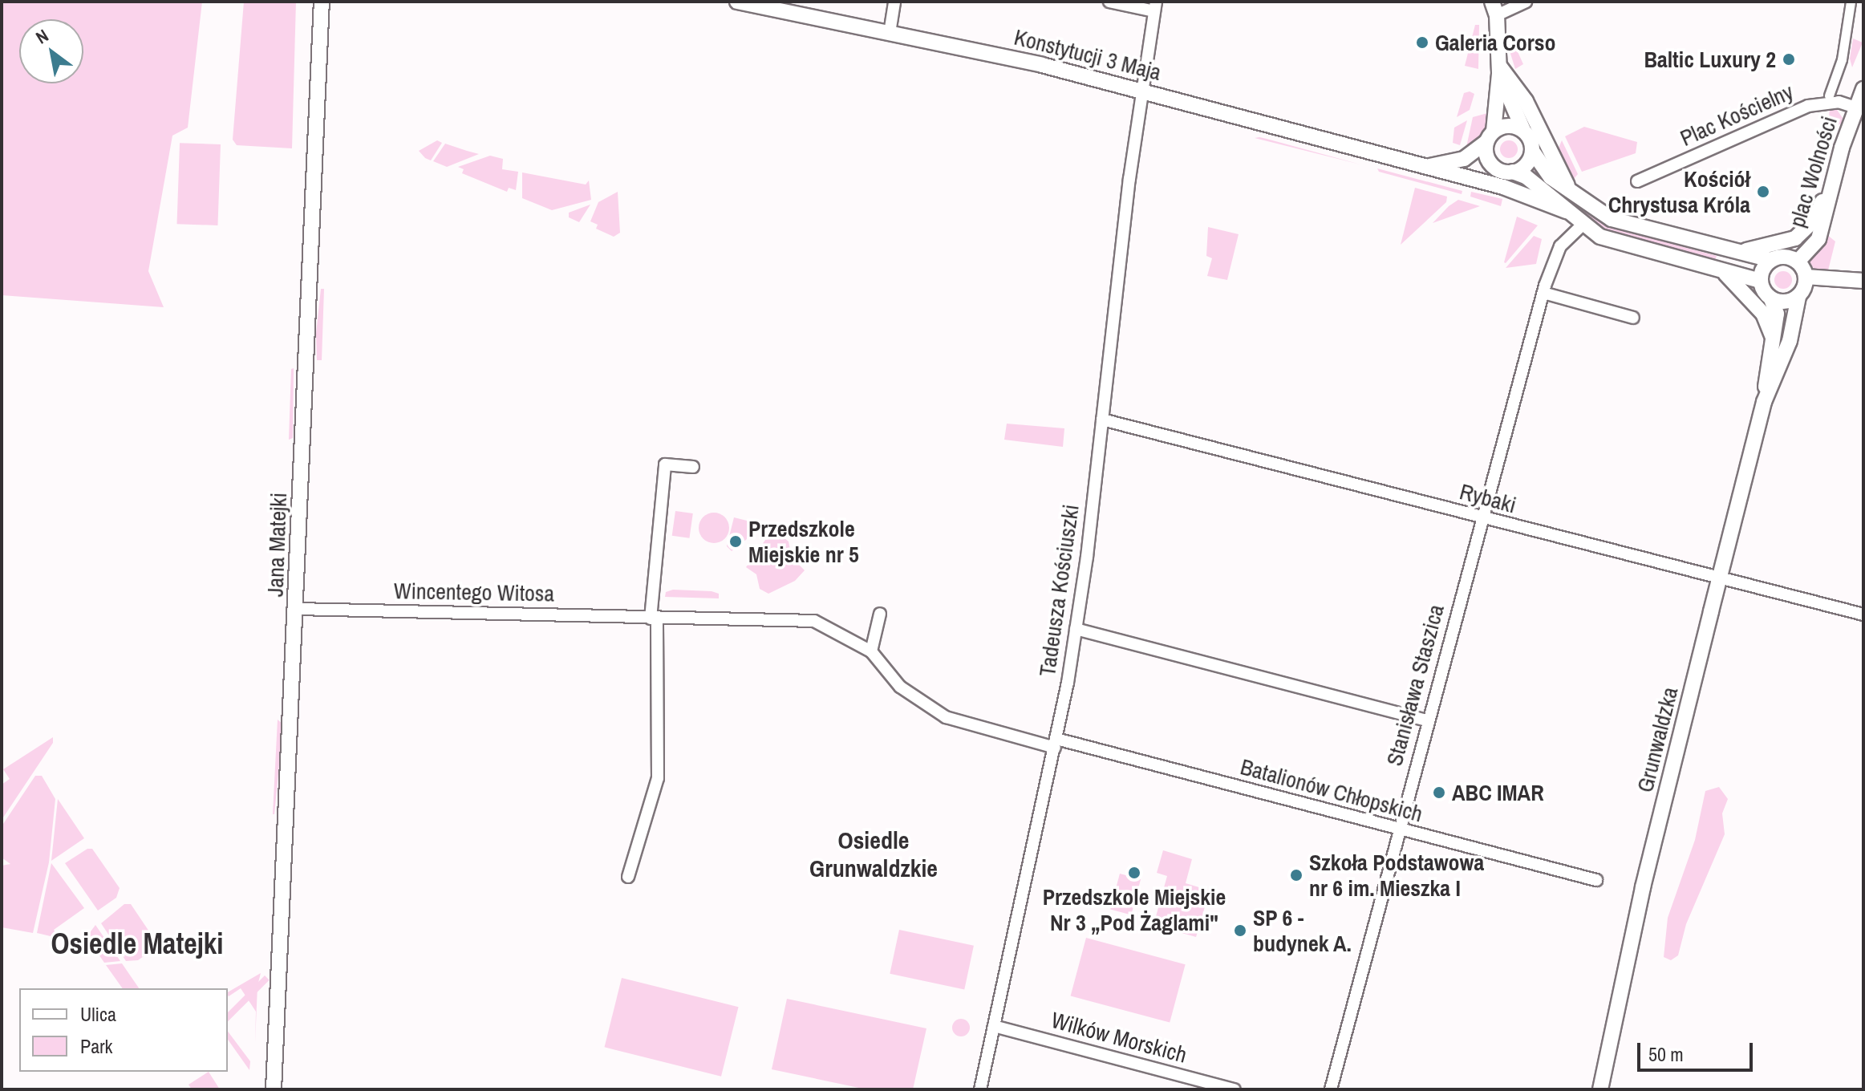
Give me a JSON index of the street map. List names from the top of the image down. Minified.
{"streets":{"street":["Konstytucji 3 Maja","Plac Kościelny","plac Wolności","Rybaki","Jana Matejki","Tadeusza Kościuszki","Wincentego Witosa","Stanisława Staszica","Grunwaldzka","Batalionów Chłopskich","Wilków Morskich"]},"crossings":[["Konstytucji 3 Maja","Tadeusza Kościuszki"],["Plac Kościelny","plac Wolności"],["plac Wolności","Grunwaldzka"],["Rybaki","Tadeusza Kościuszki"],["Rybaki","Stanisława Staszica"],["Rybaki","Grunwaldzka"],["Jana Matejki","Wincentego Witosa"],["Tadeusza Kościuszki","Batalionów Chłopskich"],["Tadeusza Kościuszki","Wilków Morskich"],["Wincentego Witosa","Batalionów Chłopskich"],["Stanisława Staszica","Batalionów Chłopskich"]],"districts":["Osiedle Grunwaldzkie","Osiedle Matejki"],"places":["Galeria Corso","Baltic Luxury 2","Kościół Chrystusa Króla","Przedszkole Miejskie nr 5","ABC IMAR","Przedszkole Miejskie Nr 3 „Pod Żaglami\"","Szkoła Podstawowa nr 6 im. Mieszka I","SP 6 - budynek A."],"legend":["Ulica","Park"],"scale_bar":"50 m","north":"top left"}
